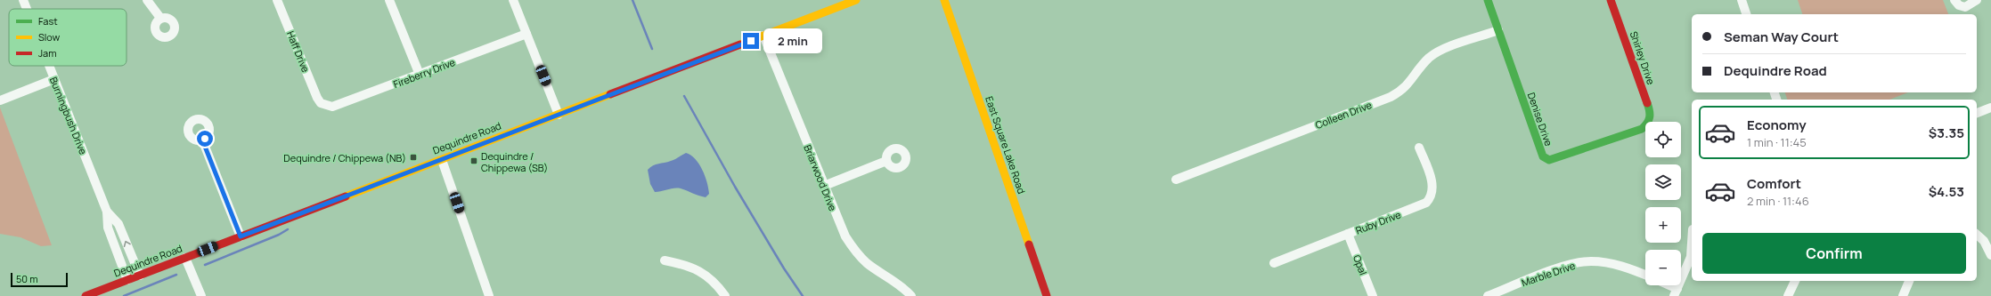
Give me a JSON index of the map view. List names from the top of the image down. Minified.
{"streets":{"main road":["Shirley Drive","Denise Drive","Dequindre Road","East Square Lake Road"],"street":["Haff Drive","Fireberry Drive","Colleen Drive","Burningbush Drive","Briarwood Drive","Ruby Drive","Opal","Marble Drive"]},"crossings":[["Haff Drive","Fireberry Drive"],["Colleen Drive","Denise Drive"],["Burningbush Drive","Dequindre Road"],["Dequindre Road","Briarwood Drive"],["Ruby Drive","Opal"]],"places":{"transit":["Dequindre / Chippewa (NB)","Dequindre / Chippewa (SB)"]},"legend":["Fast","Slow","Jam"],"scale_bar":"50 m","page":{"banner":["Seman Way Court","Dequindre Road"],"bubble":"2 min","list":[{"name":"Economy","note":"1 min · 11:45","value":"$3.35"},{"name":"Comfort","note":"2 min · 11:46","value":"$4.53"}],"map_buttons":["+","−"],"buttons":"Confirm","scale":"50 m"}}
